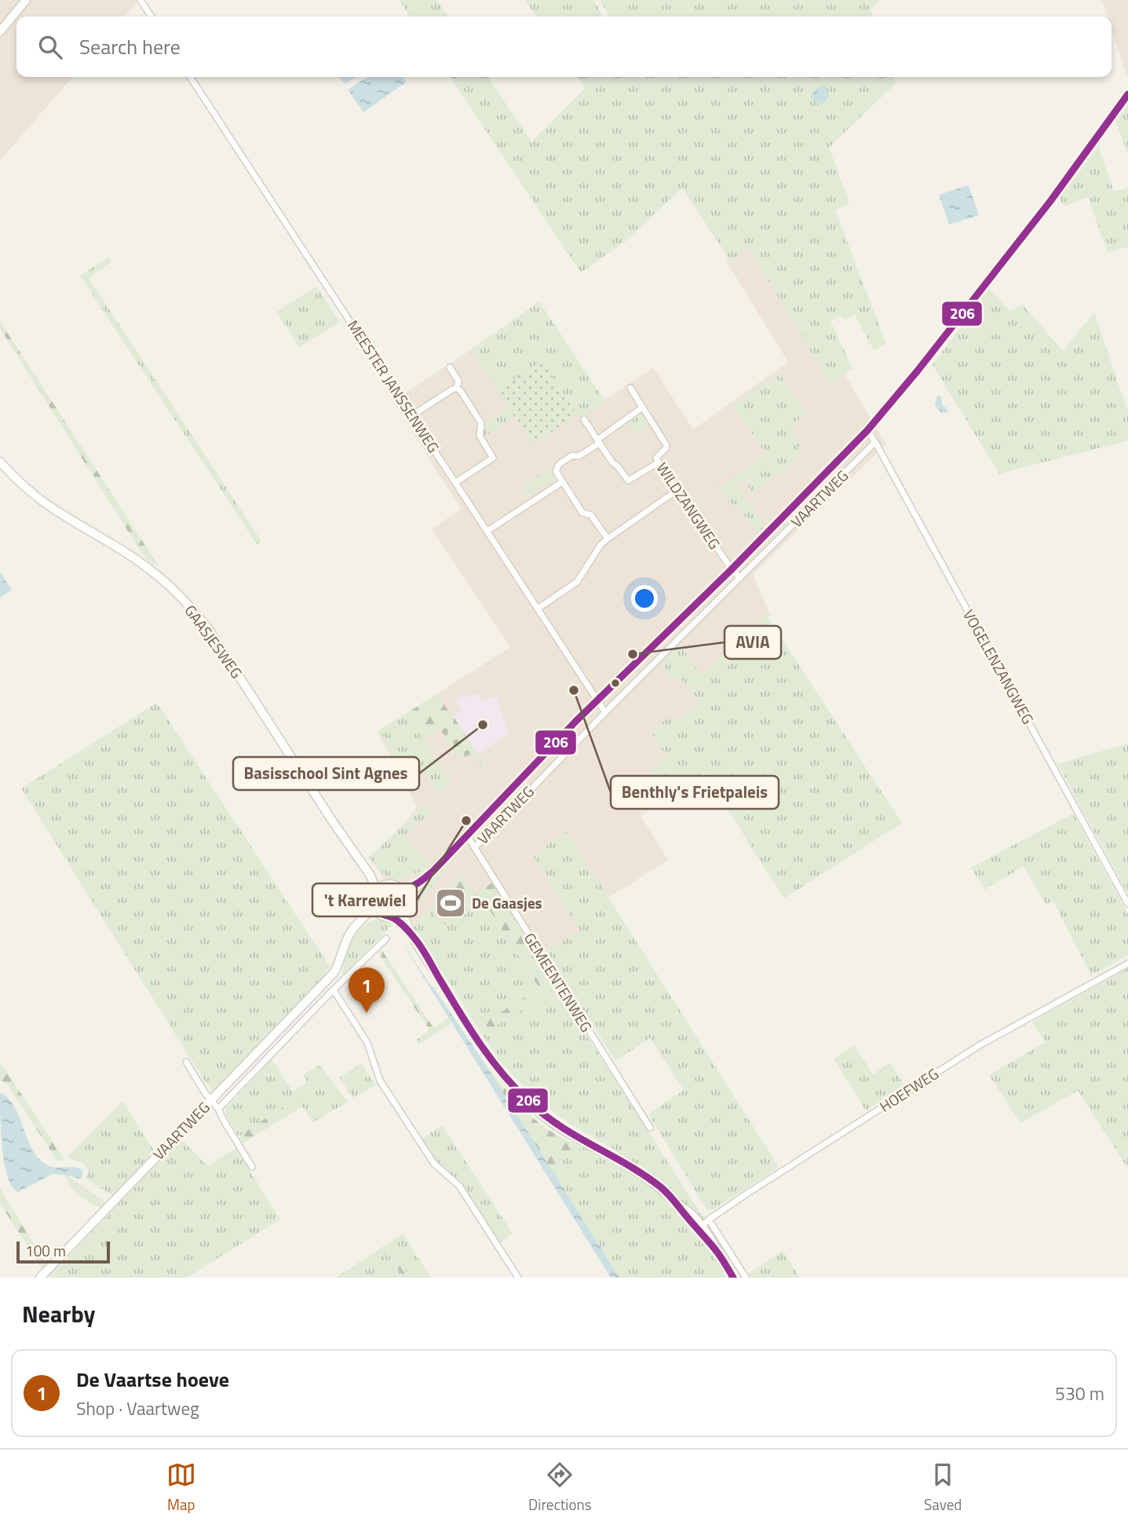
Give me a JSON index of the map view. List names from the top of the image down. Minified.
{"streets":{"street":["MEESTER JANSSENWEG","VAARTWEG","WILDZANGWEG","GAASJESWEG","VOGELENZANGWEG","GEMEENTENWEG","HOEFWEG"]},"crossings":[["MEESTER JANSSENWEG","VAARTWEG"],["VAARTWEG","WILDZANGWEG"],["VAARTWEG","GAASJESWEG"],["VAARTWEG","VOGELENZANGWEG"],["VAARTWEG","GEMEENTENWEG"]],"places":{"other":["AVIA","Benthly's Frietpaleis","Basisschool Sint Agnes","'t Karrewiel"],"sports":["De Gaasjes"]},"lines":["transit line 206"],"scale_bar":"100 m","page":{"search":"Search here","pins":"1","scale":"100 m","heading":"Nearby","list":[{"mark":"1","name":"De Vaartse hoeve","note":"Shop · Vaartweg","value":"530 m"}],"nav":["Map","Directions","Saved"]}}
